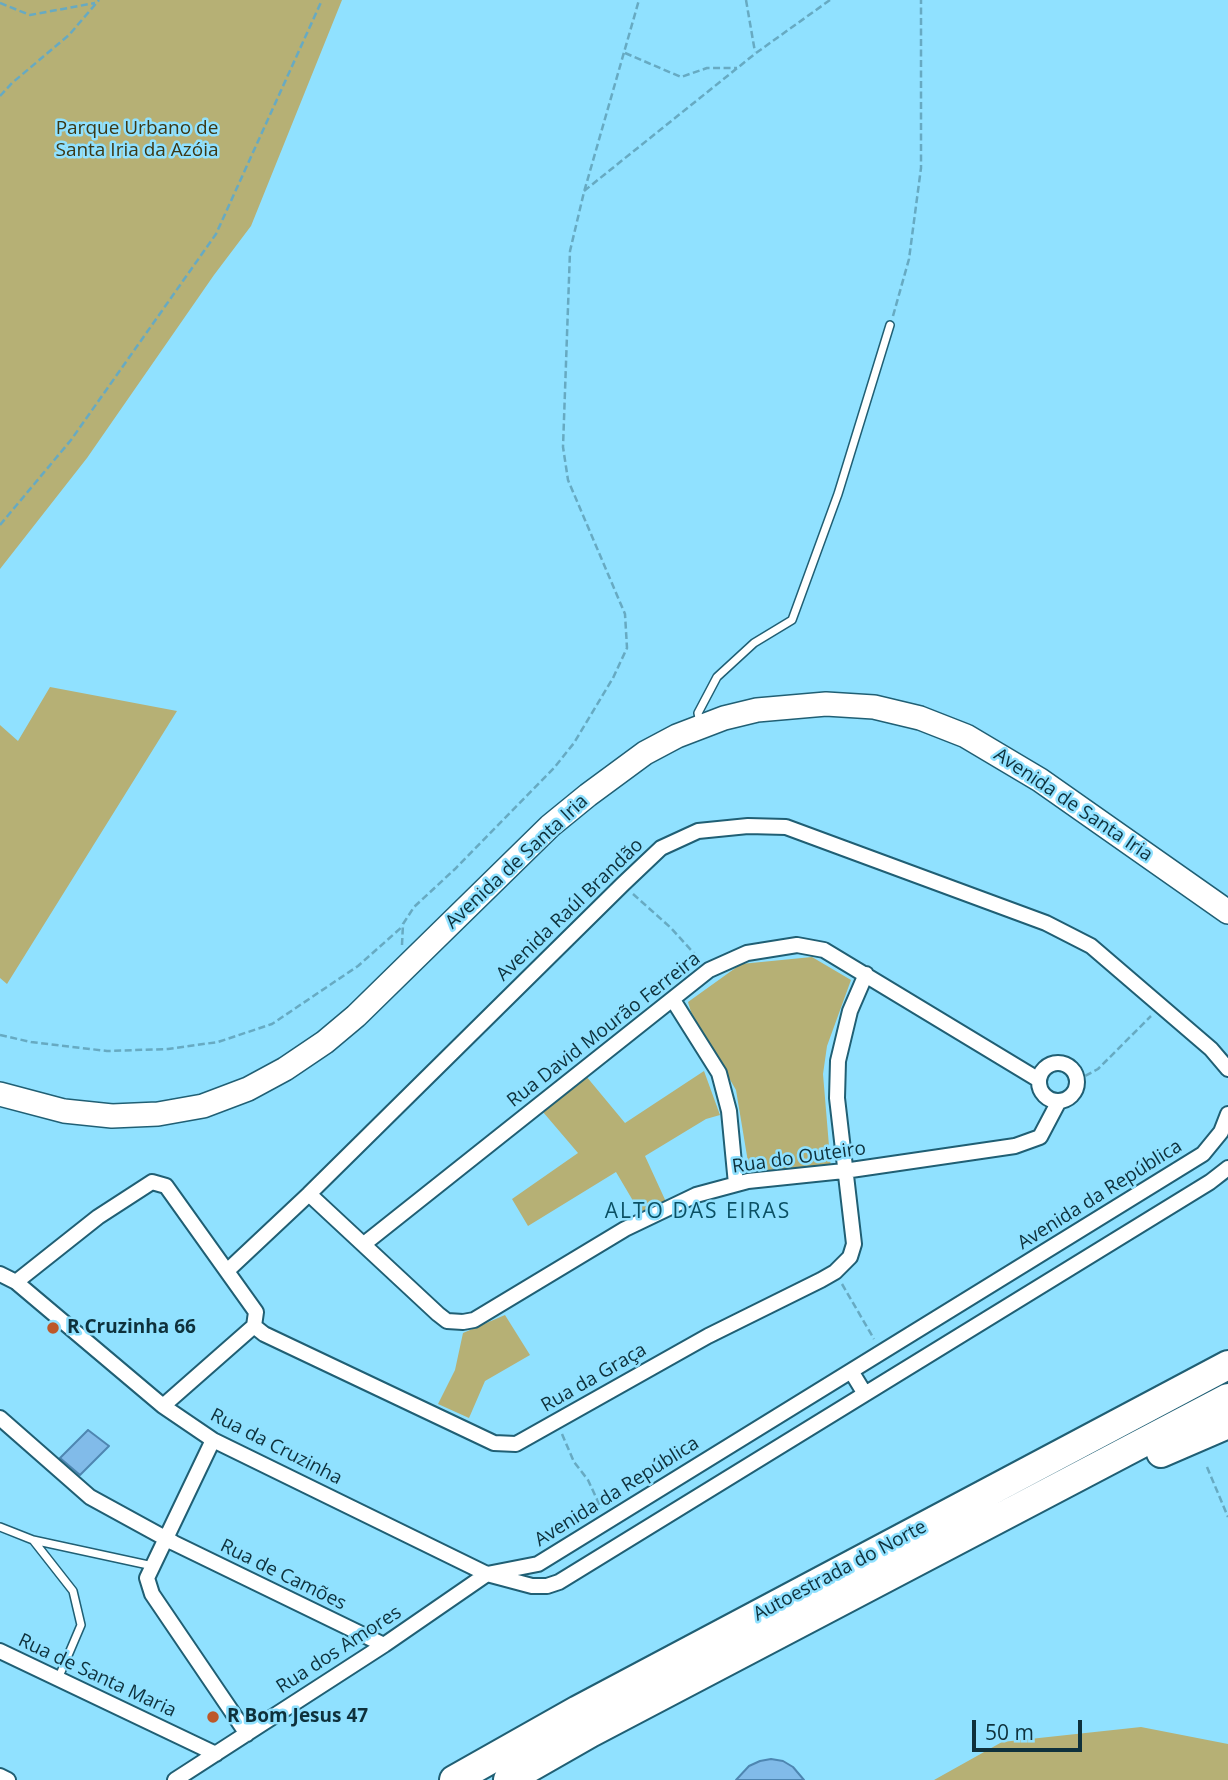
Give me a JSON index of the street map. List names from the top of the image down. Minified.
{"streets":{"highway":["Autoestrada do Norte"],"main road":["Avenida de Santa Iria"],"street":["Avenida Raúl Brandão","Rua David Mourão Ferreira","Rua do Outeiro","Avenida da República","Rua da Graça","Rua da Cruzinha","Rua de Camões","Rua dos Amores","Rua de Santa Maria"]},"crossings":[["Avenida Raúl Brandão","Rua do Outeiro"],["Rua David Mourão Ferreira","Rua do Outeiro"],["Rua David Mourão Ferreira","Rua da Graça"],["Rua do Outeiro","Rua da Graça"],["Avenida da República","Rua da Cruzinha"],["Avenida da República","Rua dos Amores"],["Rua da Cruzinha","Rua dos Amores"],["Rua de Camões","Rua dos Amores"],["Rua dos Amores","Rua de Santa Maria"]],"districts":["ALTO DAS EIRAS"],"parks":["Parque Urbano de Santa Iria da Azóia"],"places":["R Cruzinha 66","R Bom Jesus 47"],"scale_bar":"50 m"}
